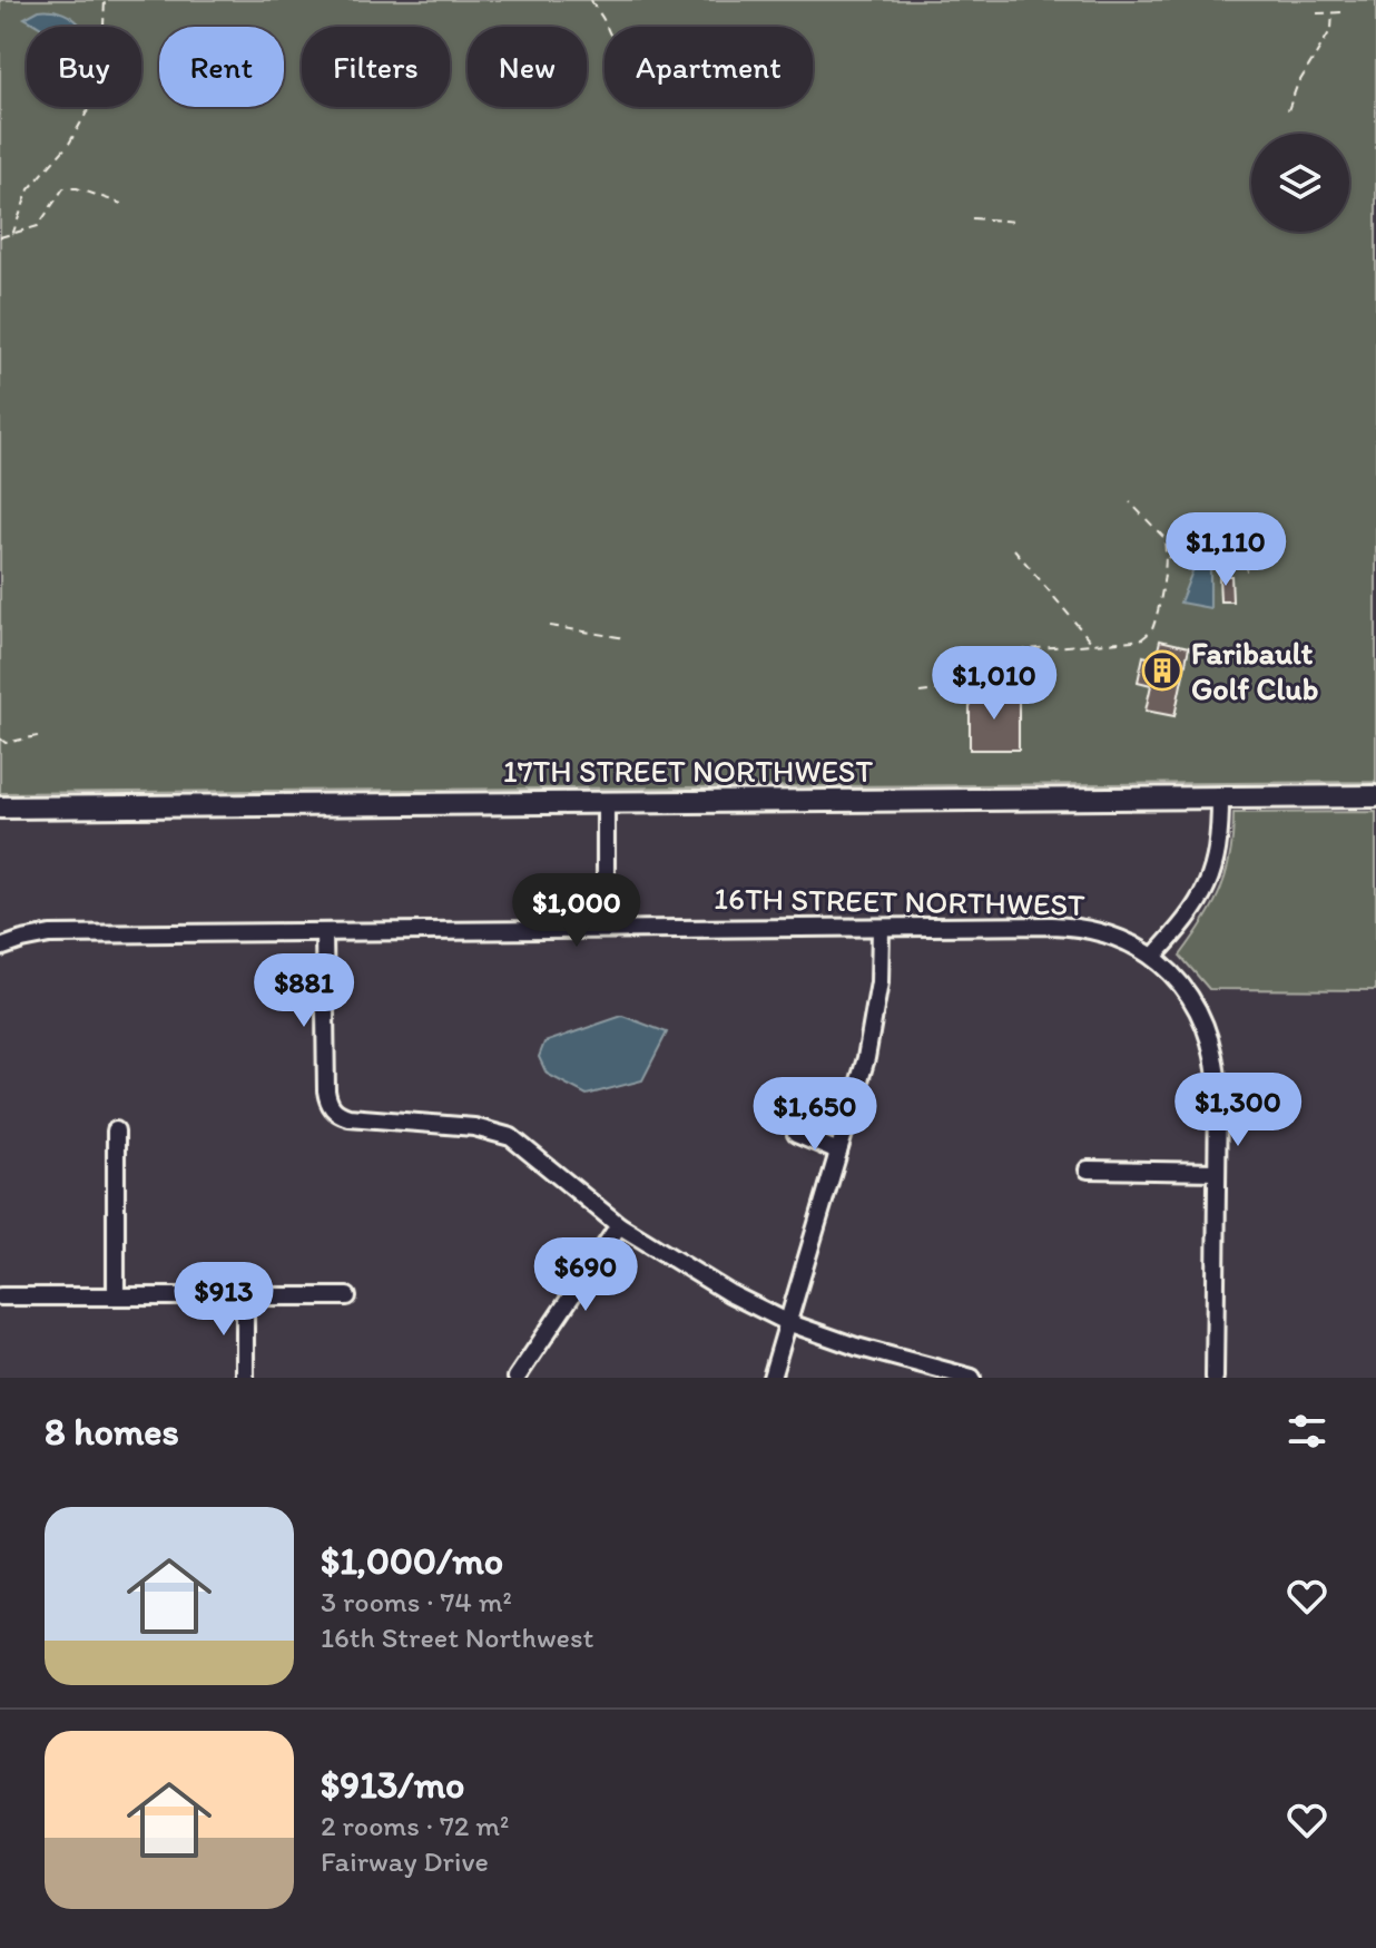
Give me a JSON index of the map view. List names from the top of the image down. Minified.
{"streets":{"street":["17TH STREET NORTHWEST","16TH STREET NORTHWEST"]},"places":{"building":["Faribault Golf Club"]},"page":{"chip":["Buy","Rent","Filters","New","Apartment"],"price":["$1,110","$1,010","$1,000","$881","$1,300","$1,650","$690","$913"],"heading":"8 homes","list":[{"name":"$1,000/mo","note":"3 rooms · 74 m² · 16th Street Northwest"},{"name":"$913/mo","note":"2 rooms · 72 m² · Fairway Drive"}]}}
